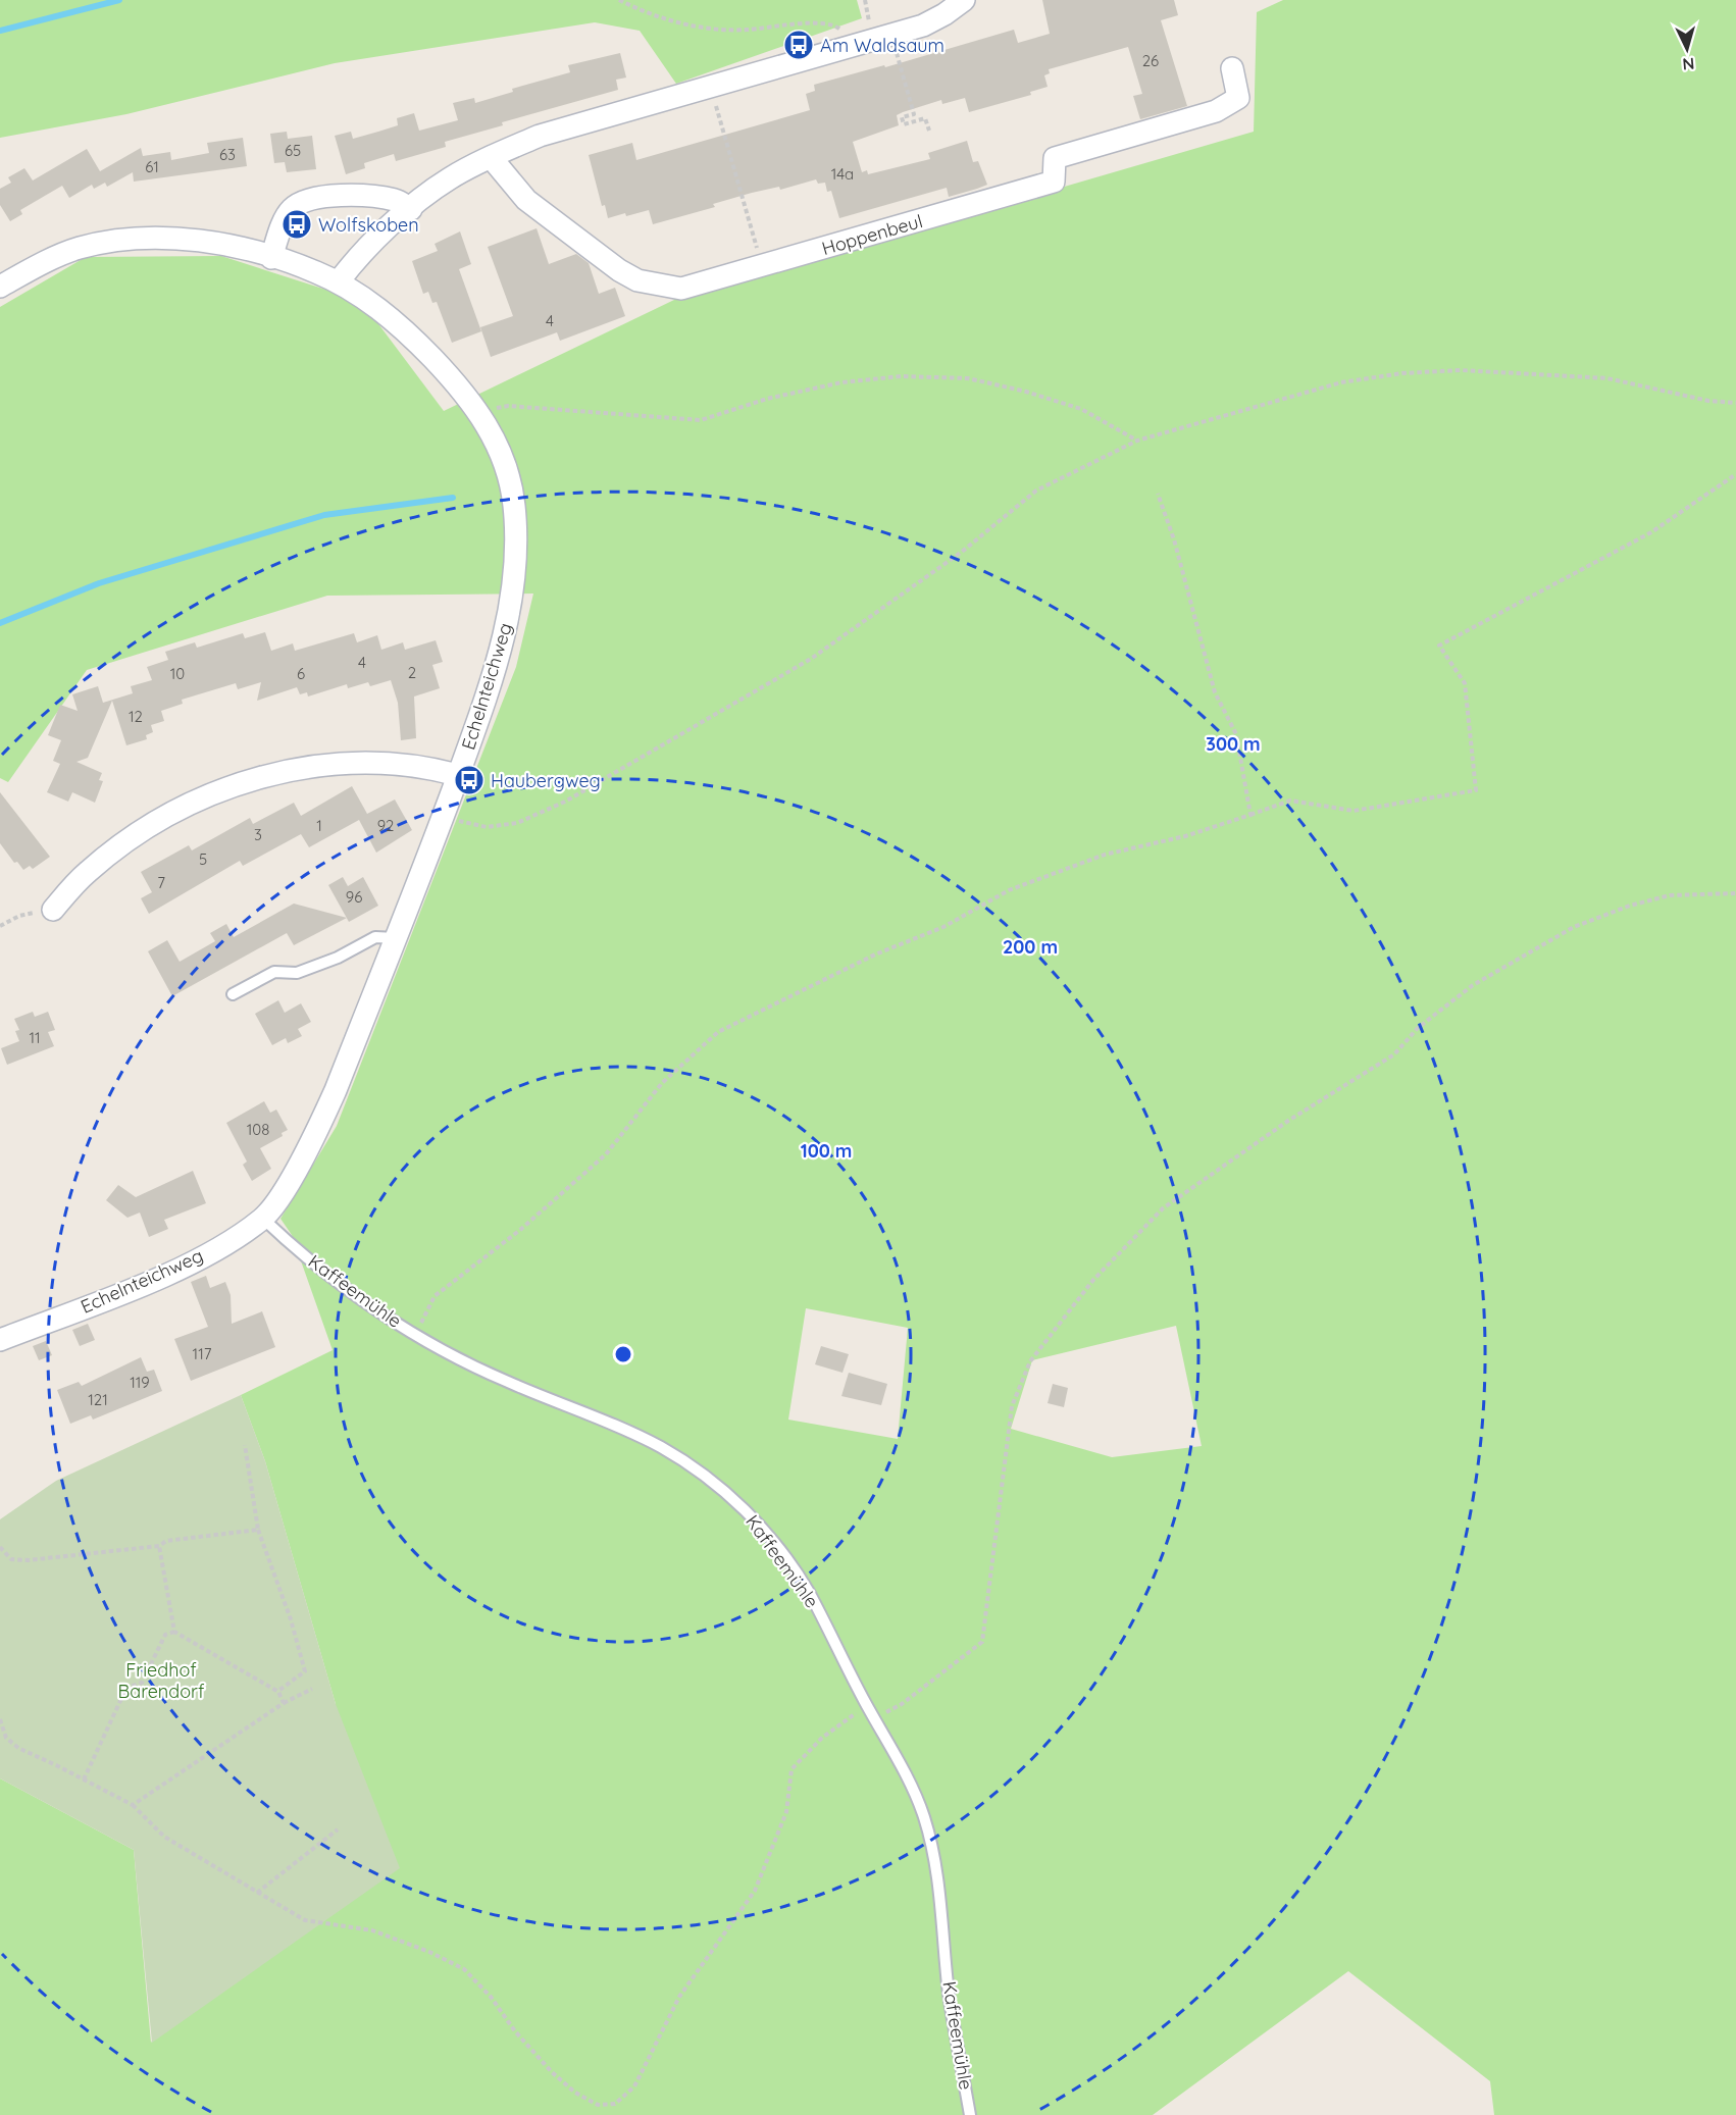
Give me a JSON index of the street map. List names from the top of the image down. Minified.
{"streets":{"street":["Hoppenbeul","Echelnteichweg"],"lane":["Kaffeemühle"]},"crossings":[["Echelnteichweg","Kaffeemühle"]],"parks":["Friedhof Barendorf"],"places":{"bus stop":["Am Waldsaum","Wolfskoben","Haubergweg"]},"house_numbers":["26","65","63","61","14a","4","4","2","10","6","12","1","92","3","5","7","96","11","108","117","119","121"],"north":"bottom","rings":["300 m","200 m","100 m"]}
